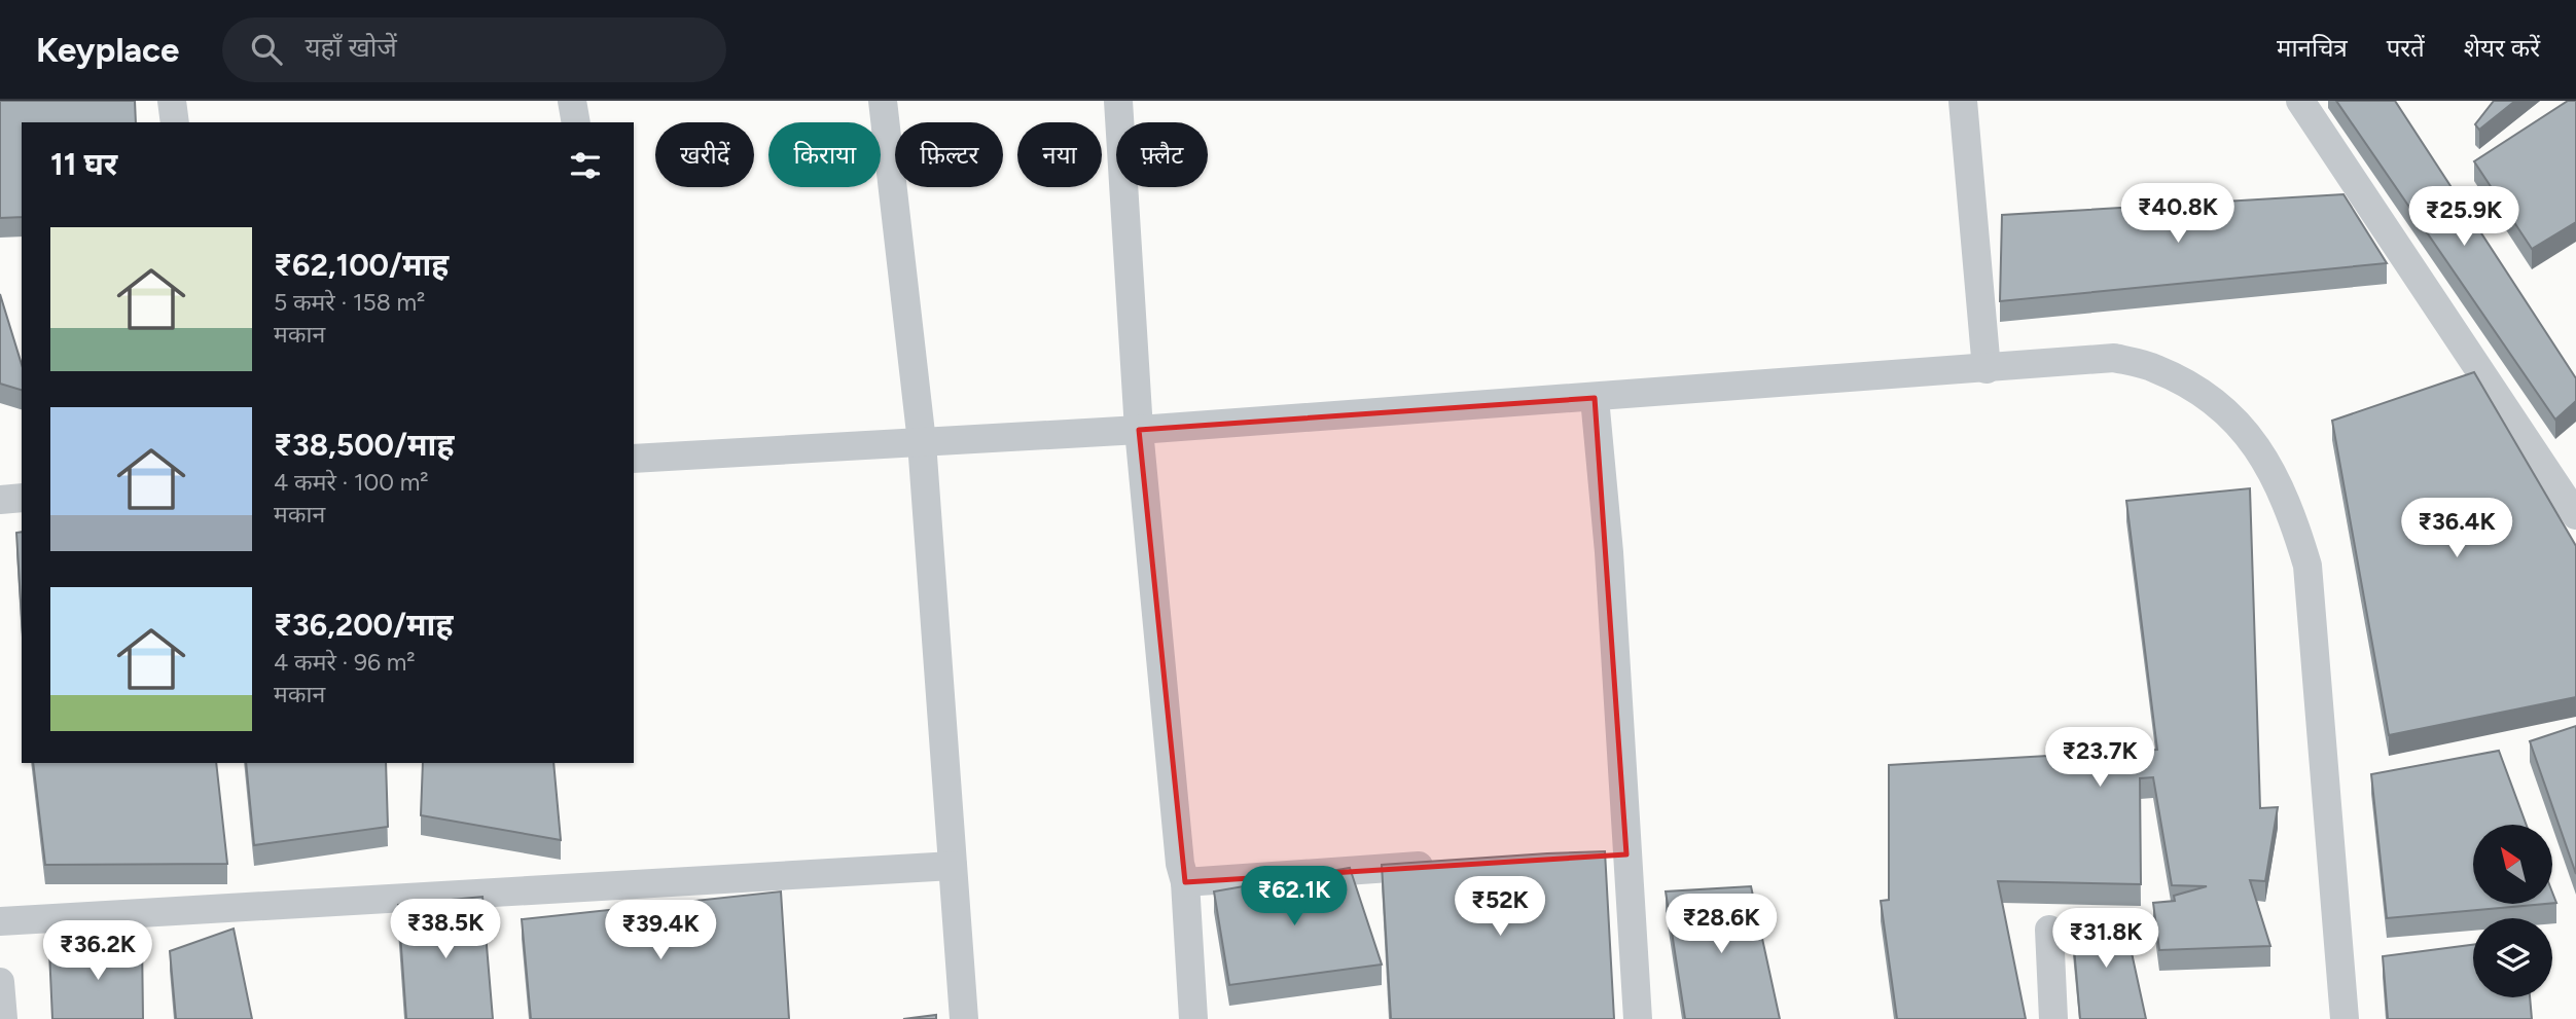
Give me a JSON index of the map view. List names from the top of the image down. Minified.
{"north":"top left","page":{"header":"Keyplace","search":"यहाँ खोजें","nav":["मानचित्र","परतें","शेयर करें"],"chip":["खरीदें","किराया","फ़िल्टर","नया","फ़्लैट"],"heading":"11 घर","price":["₹40.8K","₹25.9K","₹36.4K","₹23.7K","₹62.1K","₹52K","₹28.6K","₹38.5K","₹39.4K","₹31.8K","₹36.2K"],"list":[{"name":"₹62,100/माह","note":"5 कमरे · 158 m² · मकान"},{"name":"₹38,500/माह","note":"4 कमरे · 100 m² · मकान"},{"name":"₹36,200/माह","note":"4 कमरे · 96 m² · मकान"}]}}
